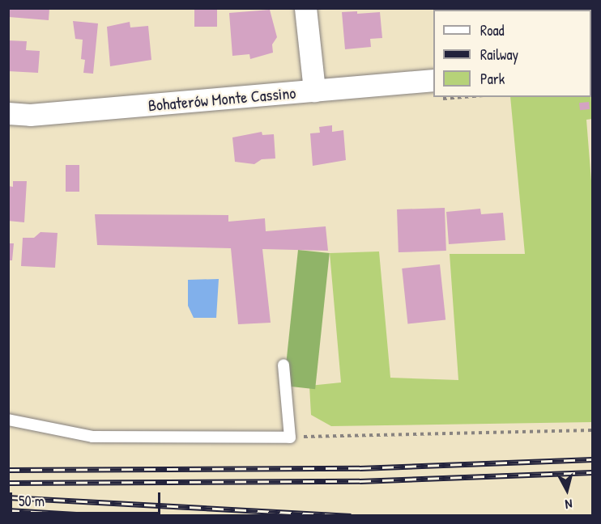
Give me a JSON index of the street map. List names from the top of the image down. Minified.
{"streets":{"street":["Bohaterów Monte Cassino"]},"legend":["Road","Railway","Park"],"scale_bar":"50 m","north":"bottom"}
